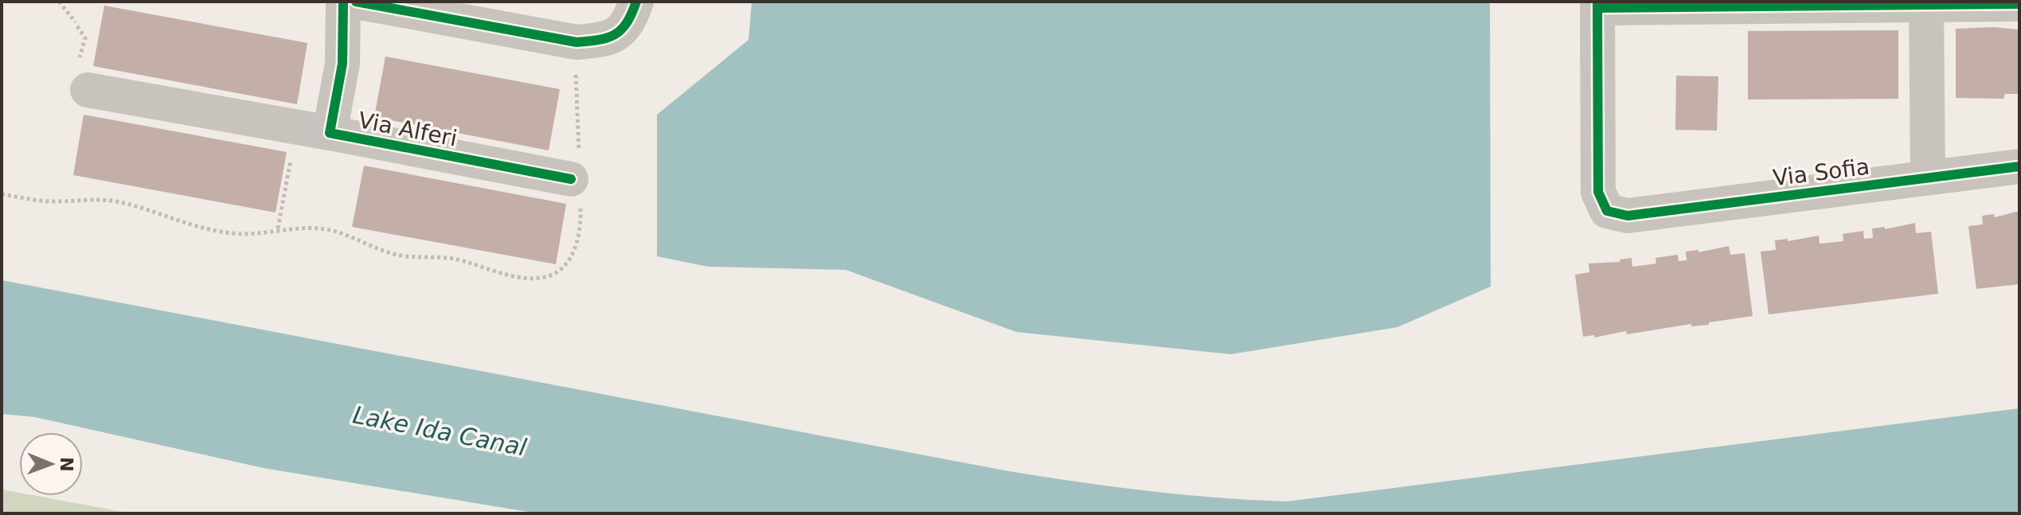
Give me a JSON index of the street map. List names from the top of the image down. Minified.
{"streets":{"street":["Via Alferi","Via Sofia"]},"water":["Lake Ida Canal"],"north":"right"}
